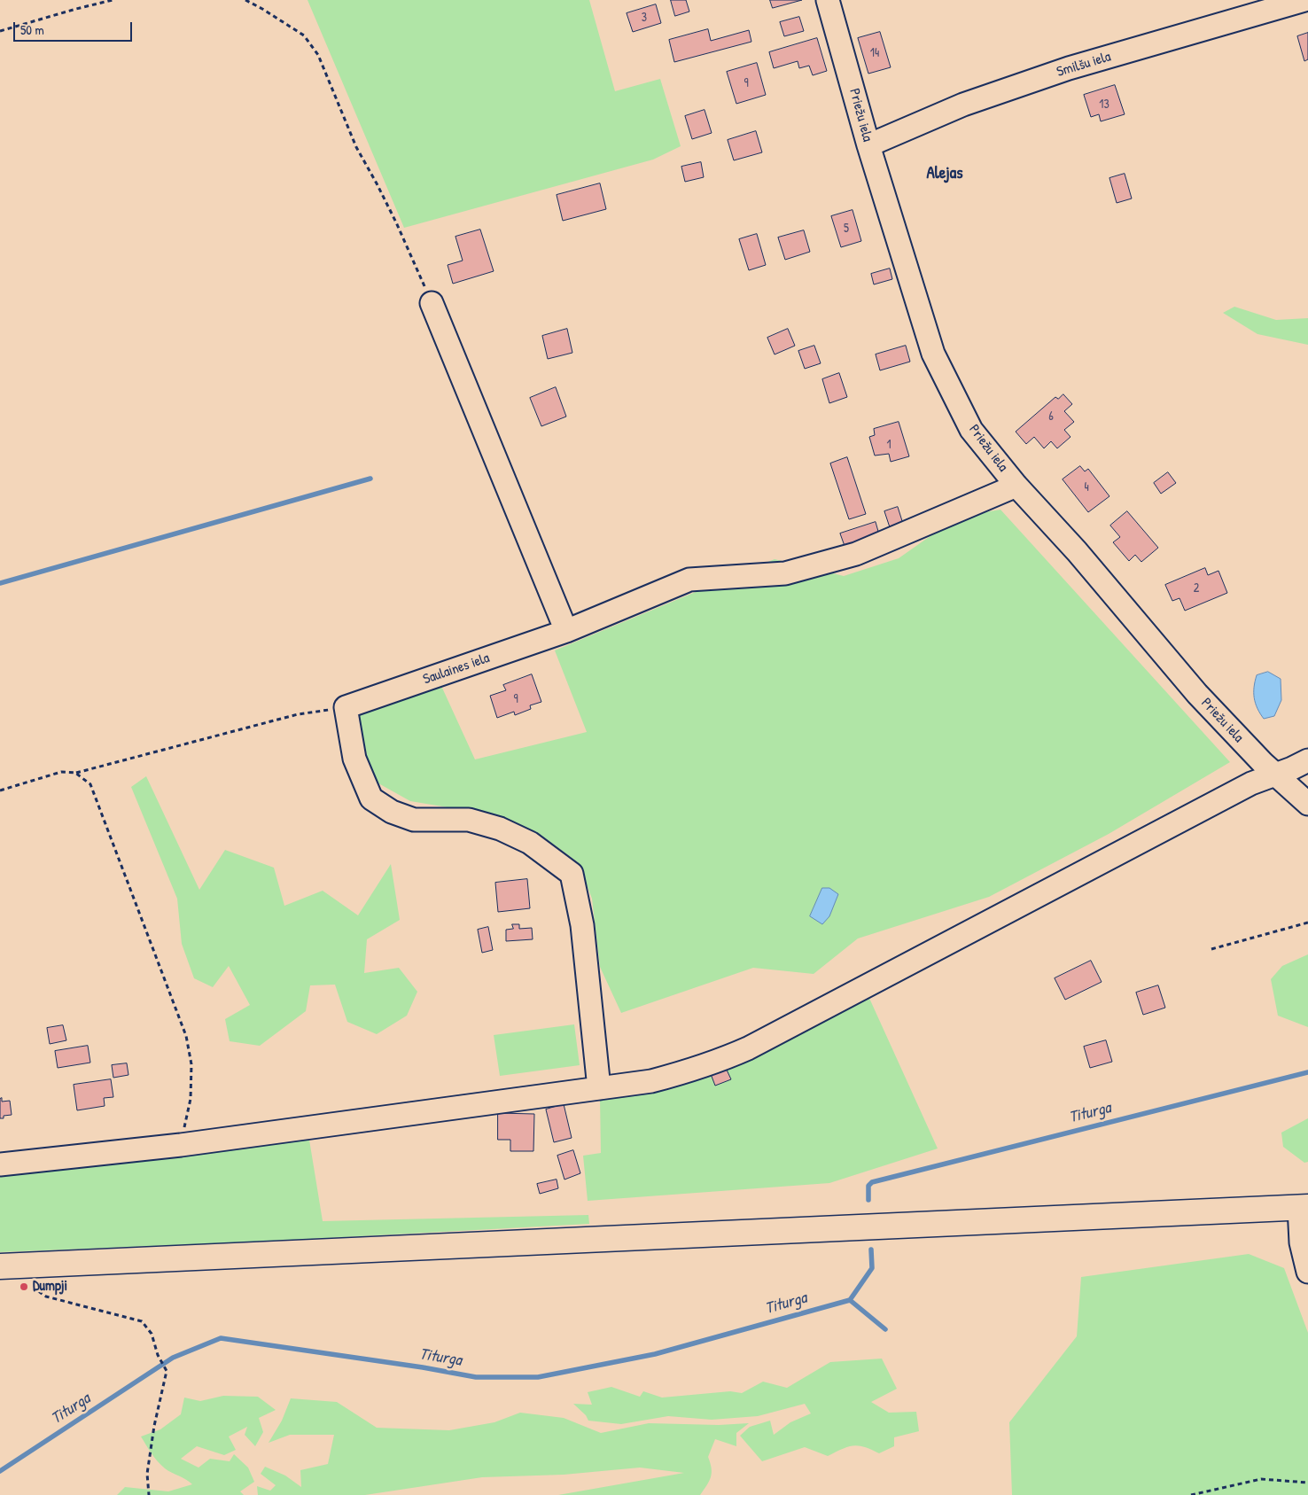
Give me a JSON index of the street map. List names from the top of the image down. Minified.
{"streets":{"street":["Smilšu iela","Priežu iela","Saulaines iela"]},"crossings":[["Smilšu iela","Priežu iela"],["Priežu iela","Saulaines iela"]],"districts":["Alejas"],"water":["Titurga"],"places":["Dumpji"],"house_numbers":["3","14","9","13","5","6","1","4","2","9"],"scale_bar":"50 m"}
